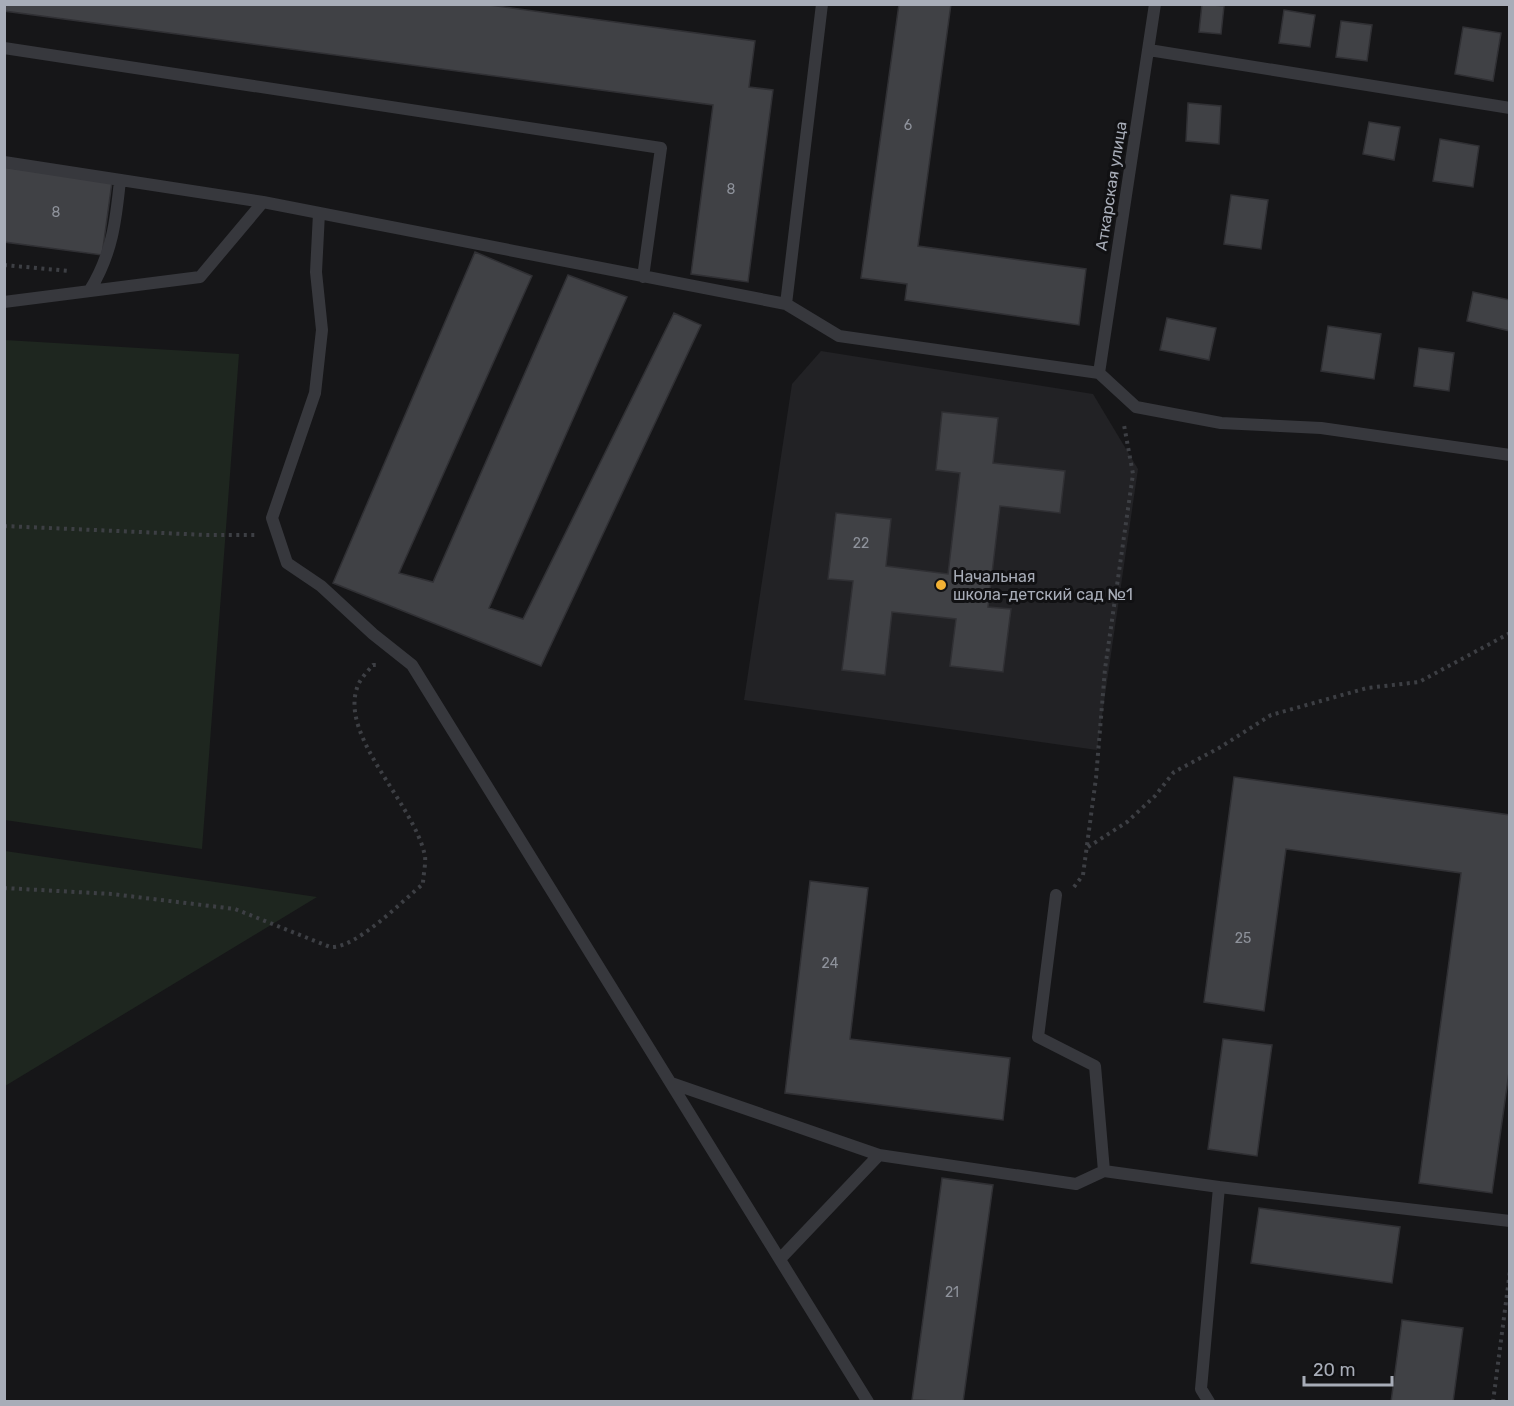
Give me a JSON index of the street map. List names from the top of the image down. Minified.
{"streets":{"lane":["Аткарская улица"]},"places":["Начальная школа-детский сад №1"],"house_numbers":["6","8","8","22","25","24","21"],"scale_bar":"20 m"}
